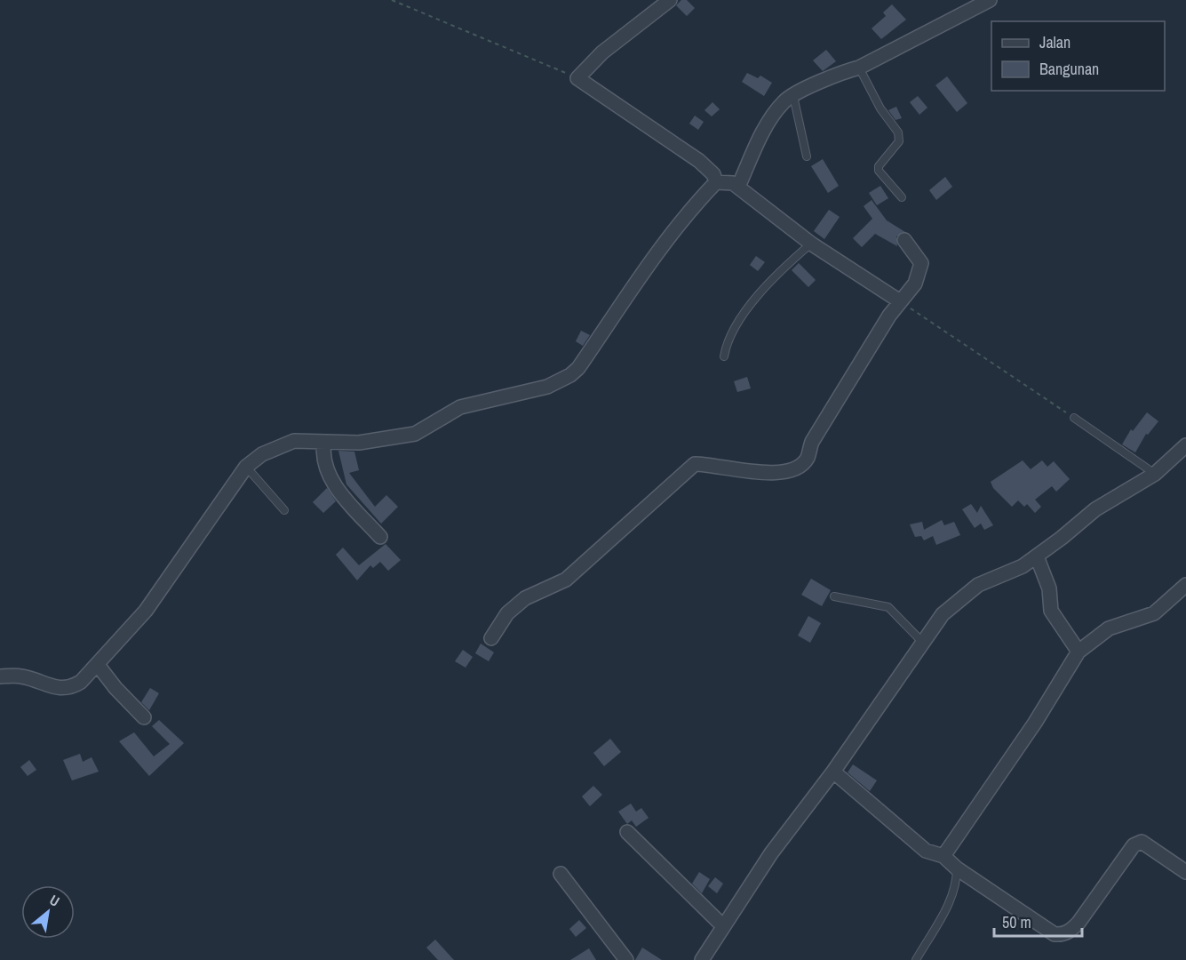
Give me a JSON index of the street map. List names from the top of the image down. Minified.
{"legend":["Jalan","Bangunan"],"scale_bar":"50 m","north":"top right"}
